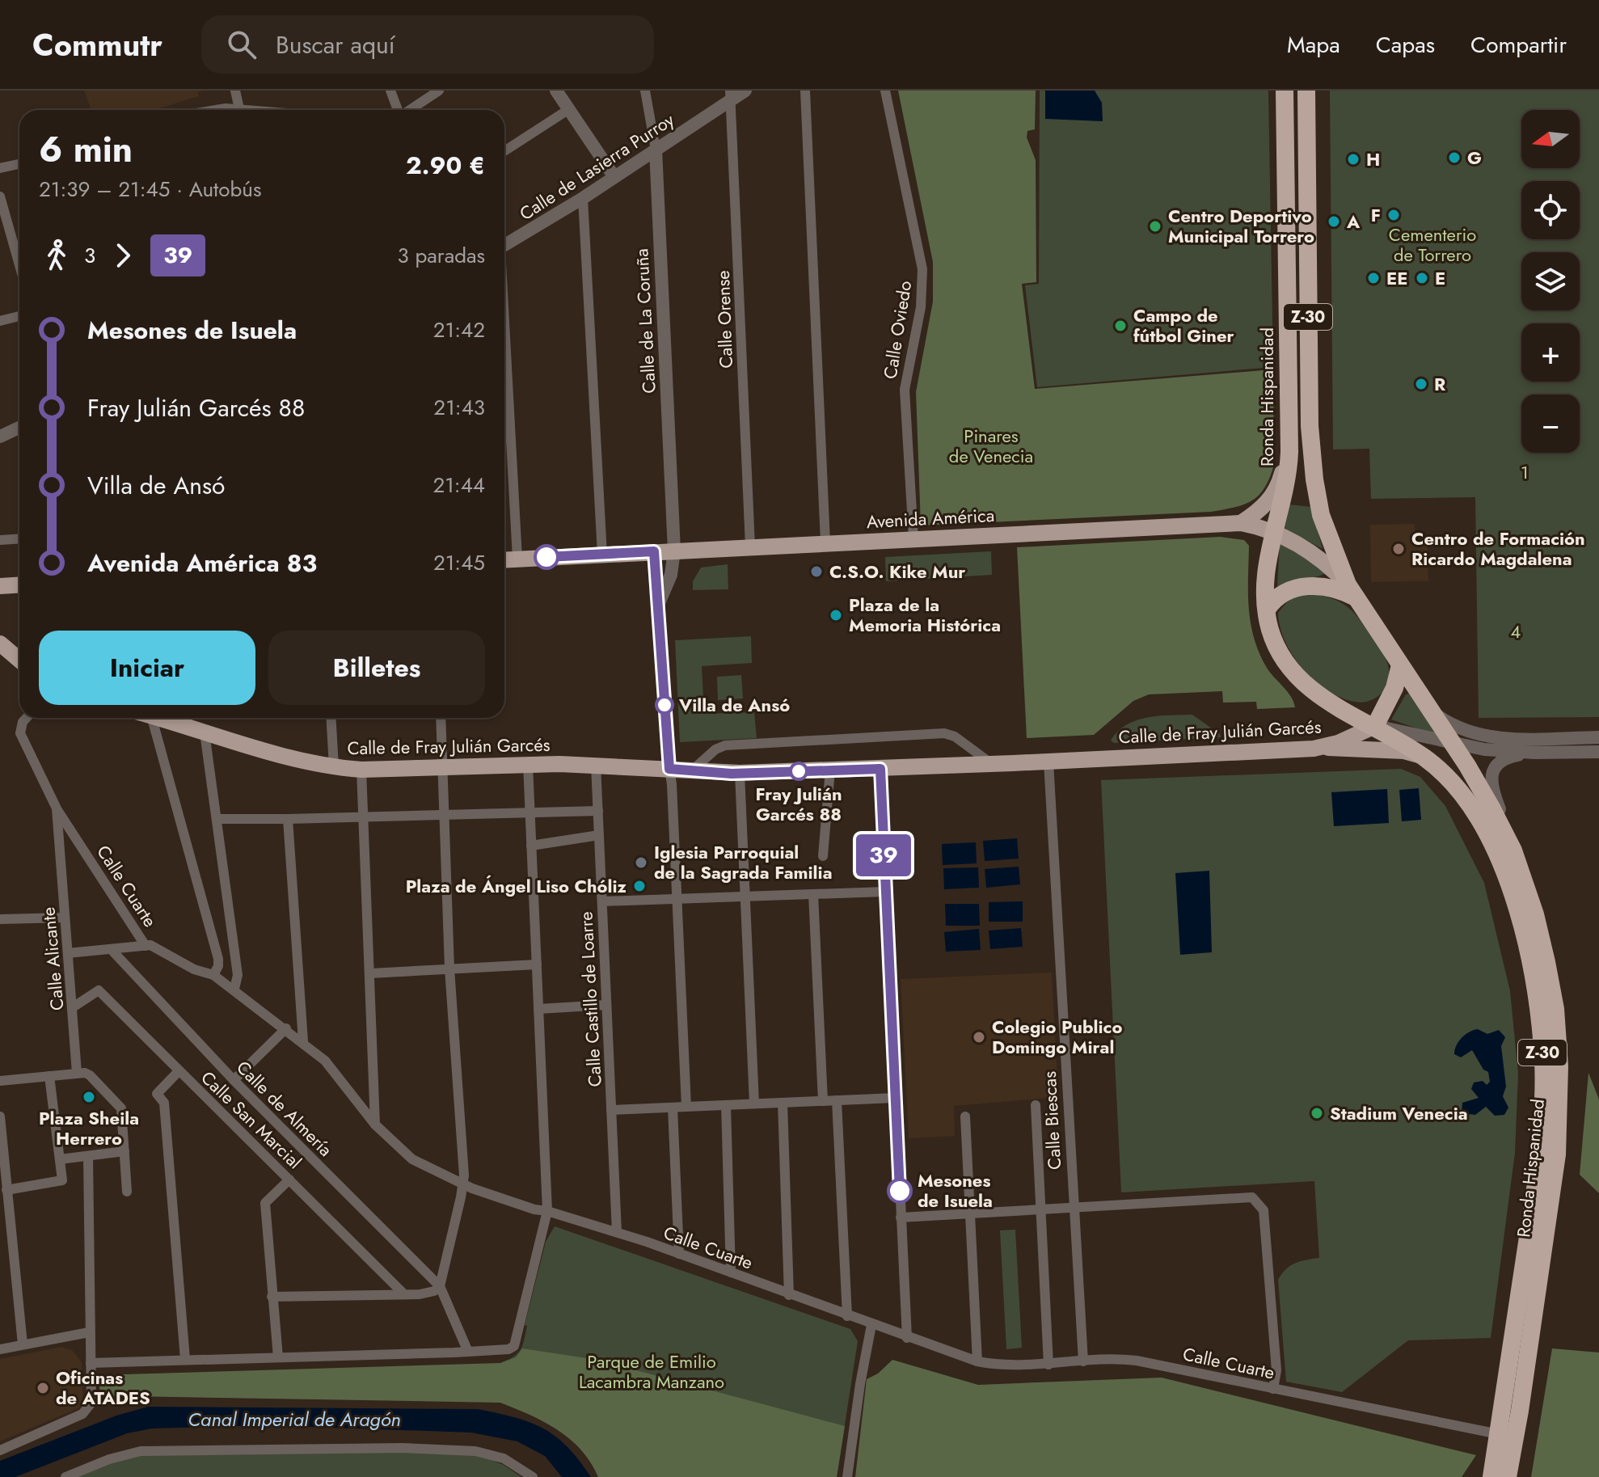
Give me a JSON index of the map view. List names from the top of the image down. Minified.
{"streets":{"highway":["Z-30","Ronda Hispanidad"],"main road":["Avenida América","Calle de Fray Julián Garcés"],"street":["Calle de Lasierra Purroy","Calle Orense","Calle de La Coruña","Calle Oviedo","Calle Cuarte","Calle Alicante","Calle Castillo de Loarre","Calle de Almería","Calle San Marcial","Calle Biescas"]},"crossings":[["Calle de Lasierra Purroy","Calle Orense"],["Calle de Lasierra Purroy","Calle de La Coruña"],["Calle Orense","Avenida América"],["Calle de La Coruña","Avenida América"],["Calle Oviedo","Avenida América"],["Ronda Hispanidad","Avenida América"],["Ronda Hispanidad","Calle de Fray Julián Garcés"],["Ronda Hispanidad","Calle Cuarte"],["Calle de Fray Julián Garcés","Calle Castillo de Loarre"],["Calle de Fray Julián Garcés","Calle Biescas"],["Calle Cuarte","Calle Alicante"],["Calle Cuarte","Calle Castillo de Loarre"],["Calle Cuarte","Calle Biescas"],["Calle Alicante","Calle San Marcial"]],"water":["Canal Imperial de Aragón"],"parks":["Cementerio de Torrero","Pinares de Venecia","1","4","Parque de Emilio Lacambra Manzano"],"places":["G","H","F","A","Centro Deportivo Municipal Torrero","EE","E","Campo de fútbol Giner","R","Centro de Formación Ricardo Magdalena","C.S.O. Kike Mur","Plaza de la Memoria Histórica","Villa de Ansó","Fray Julián Garcés 88","Iglesia Parroquial de la Sagrada Familia","Plaza de Ángel Liso Chóliz","Colegio Publico Domingo Miral","Plaza Sheila Herrero","Stadium Venecia","Mesones de Isuela","Oficinas de ATADES"],"lines":["bus line 39"],"north":"left","page":{"header":"Commutr","search":"Buscar aquí","nav":["Mapa","Capas","Compartir"],"on_map":"39","map_buttons":["+","−"],"heading":["6 min","21:39 – 21:45 · Autobús","2.90 €"],"legs":["3","39","3 paradas"],"list":[{"name":"Mesones de Isuela","value":"21:42"},{"name":"Fray Julián Garcés 88","value":"21:43"},{"name":"Villa de Ansó","value":"21:44"},{"name":"Avenida América 83","value":"21:45"}],"buttons":["Iniciar","Billetes"]}}
